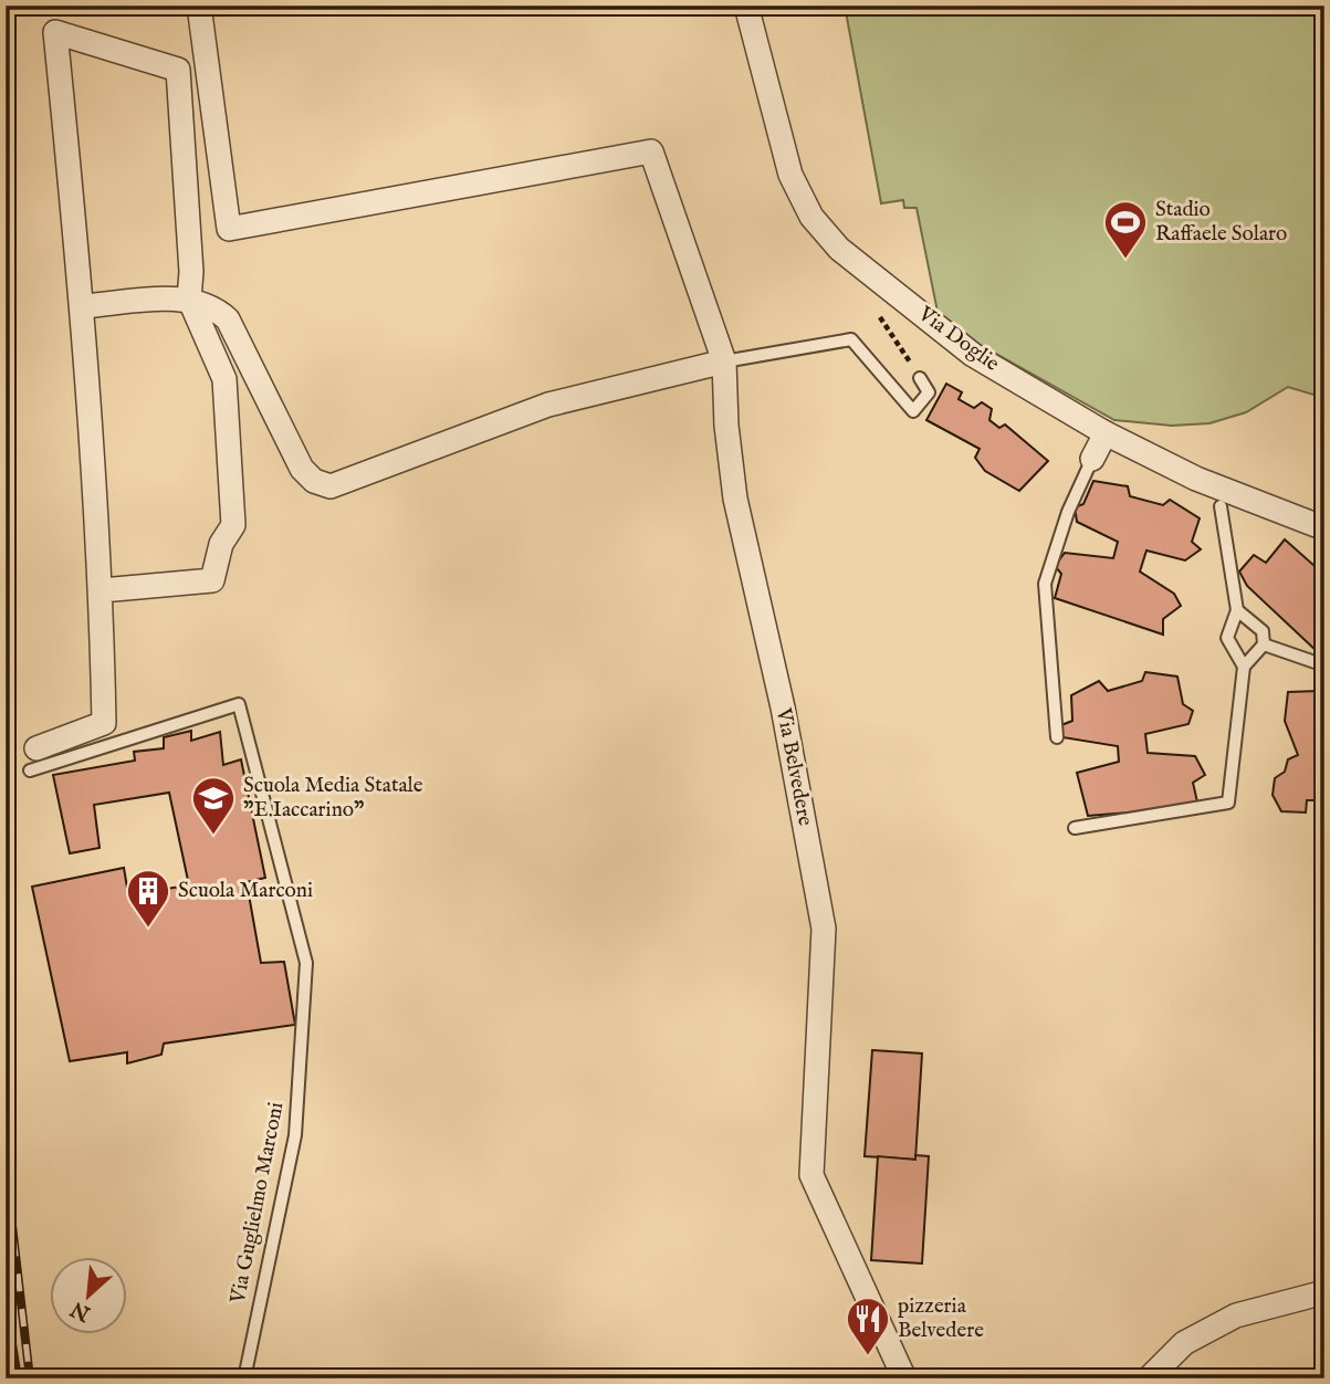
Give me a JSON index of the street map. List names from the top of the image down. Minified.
{"streets":{"street":["Via Doglie","Via Belvedere"],"lane":["Via Guglielmo Marconi"]},"places":{"sports":["Stadio Raffaele Solaro"],"school or university":["Scuola Media Statale \"E.Iaccarino\""],"building":["Scuola Marconi"],"restaurant":["pizzeria Belvedere"]},"north":"bottom left"}
